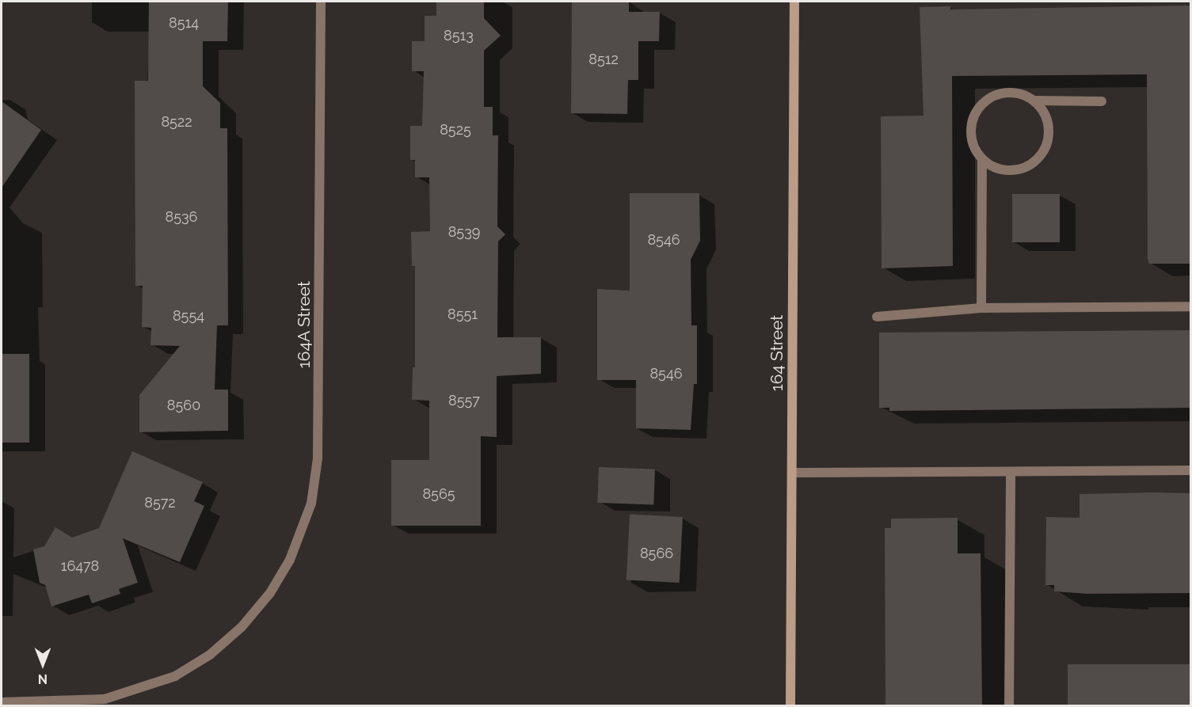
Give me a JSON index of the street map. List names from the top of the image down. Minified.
{"streets":{"street":["164A Street","164 Street"]},"house_numbers":["8514","8513","8512","8522","8525","8536","8539","8546","8551","8554","8546","8557","8560","8565","8572","8566","16478"],"north":"bottom"}
